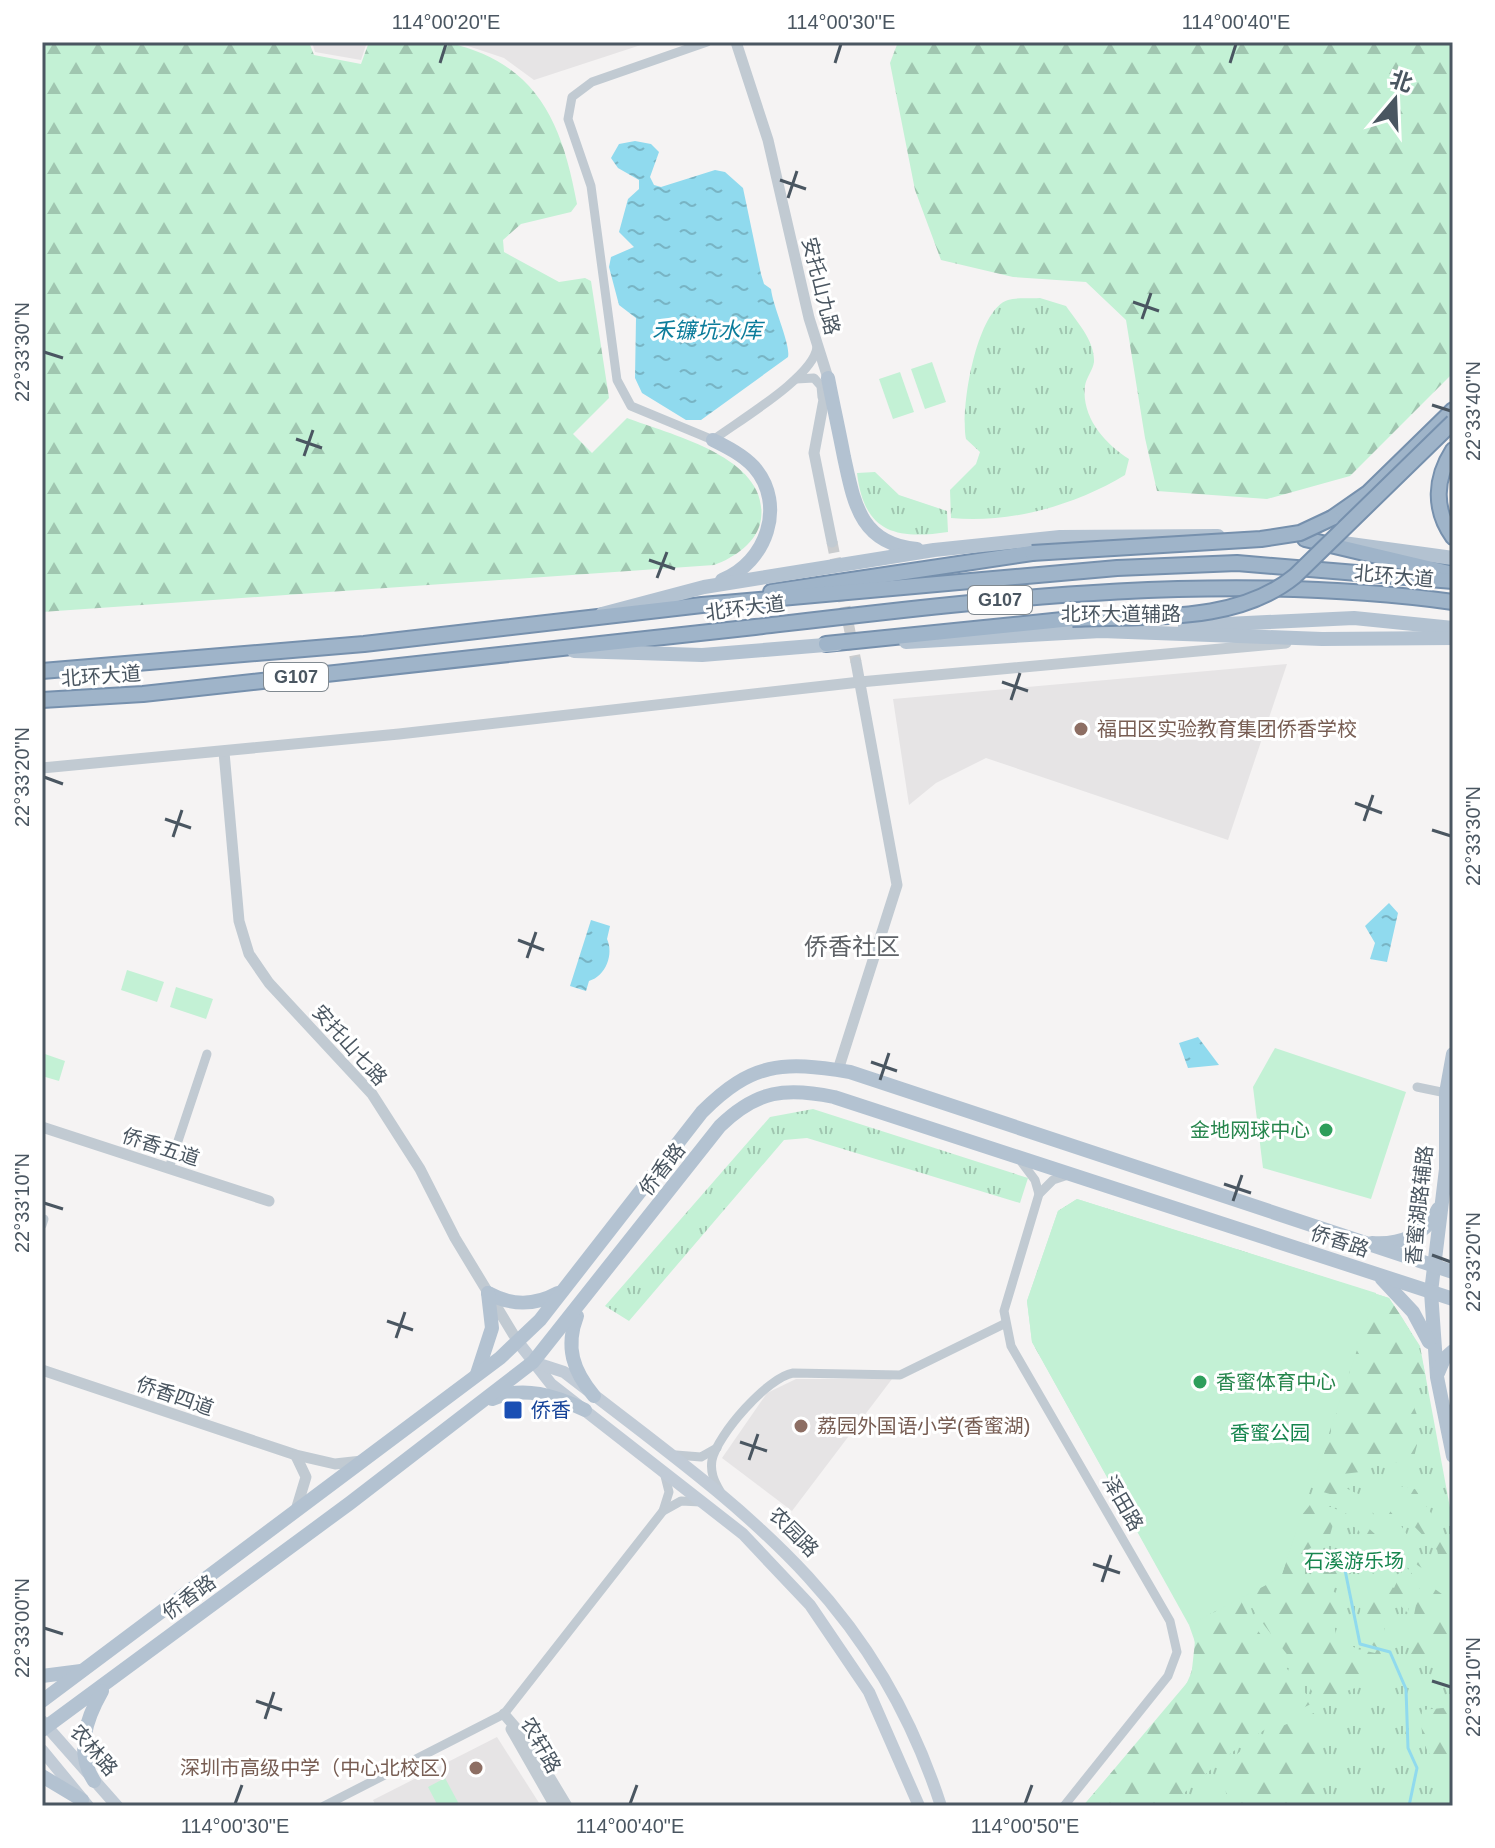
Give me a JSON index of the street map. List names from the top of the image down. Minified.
{"streets":{"highway":["北环大道","G107"],"main road":["北环大道辅路","侨香路","香蜜湖路辅路","农园路","农林路"],"street":["安托山九路","安托山七路","侨香五道","侨香四道","泽田路","农轩路"]},"crossings":[["北环大道","北环大道辅路"],["安托山七路","侨香路"],["安托山七路","农园路"],["侨香路","香蜜湖路辅路"],["侨香路","侨香四道"],["侨香路","农园路"],["侨香路","农林路"]],"districts":["侨香社区"],"water":["禾镰坑水库"],"parks":["香蜜公园","石溪游乐场"],"places":{"other":["福田区实验教育集团侨香学校","金地网球中心","香蜜体育中心","荔园外国语小学(香蜜湖)","深圳市高级中学（中心北校区）"],"transit":["侨香"]},"north":"top","coordinates":["114°00'20\"E","114°00'30\"E","114°00'40\"E","22°33'30\"N","22°33'40\"N","22°33'20\"N","22°33'10\"N","22°33'00\"N","114°00'50\"E"]}
